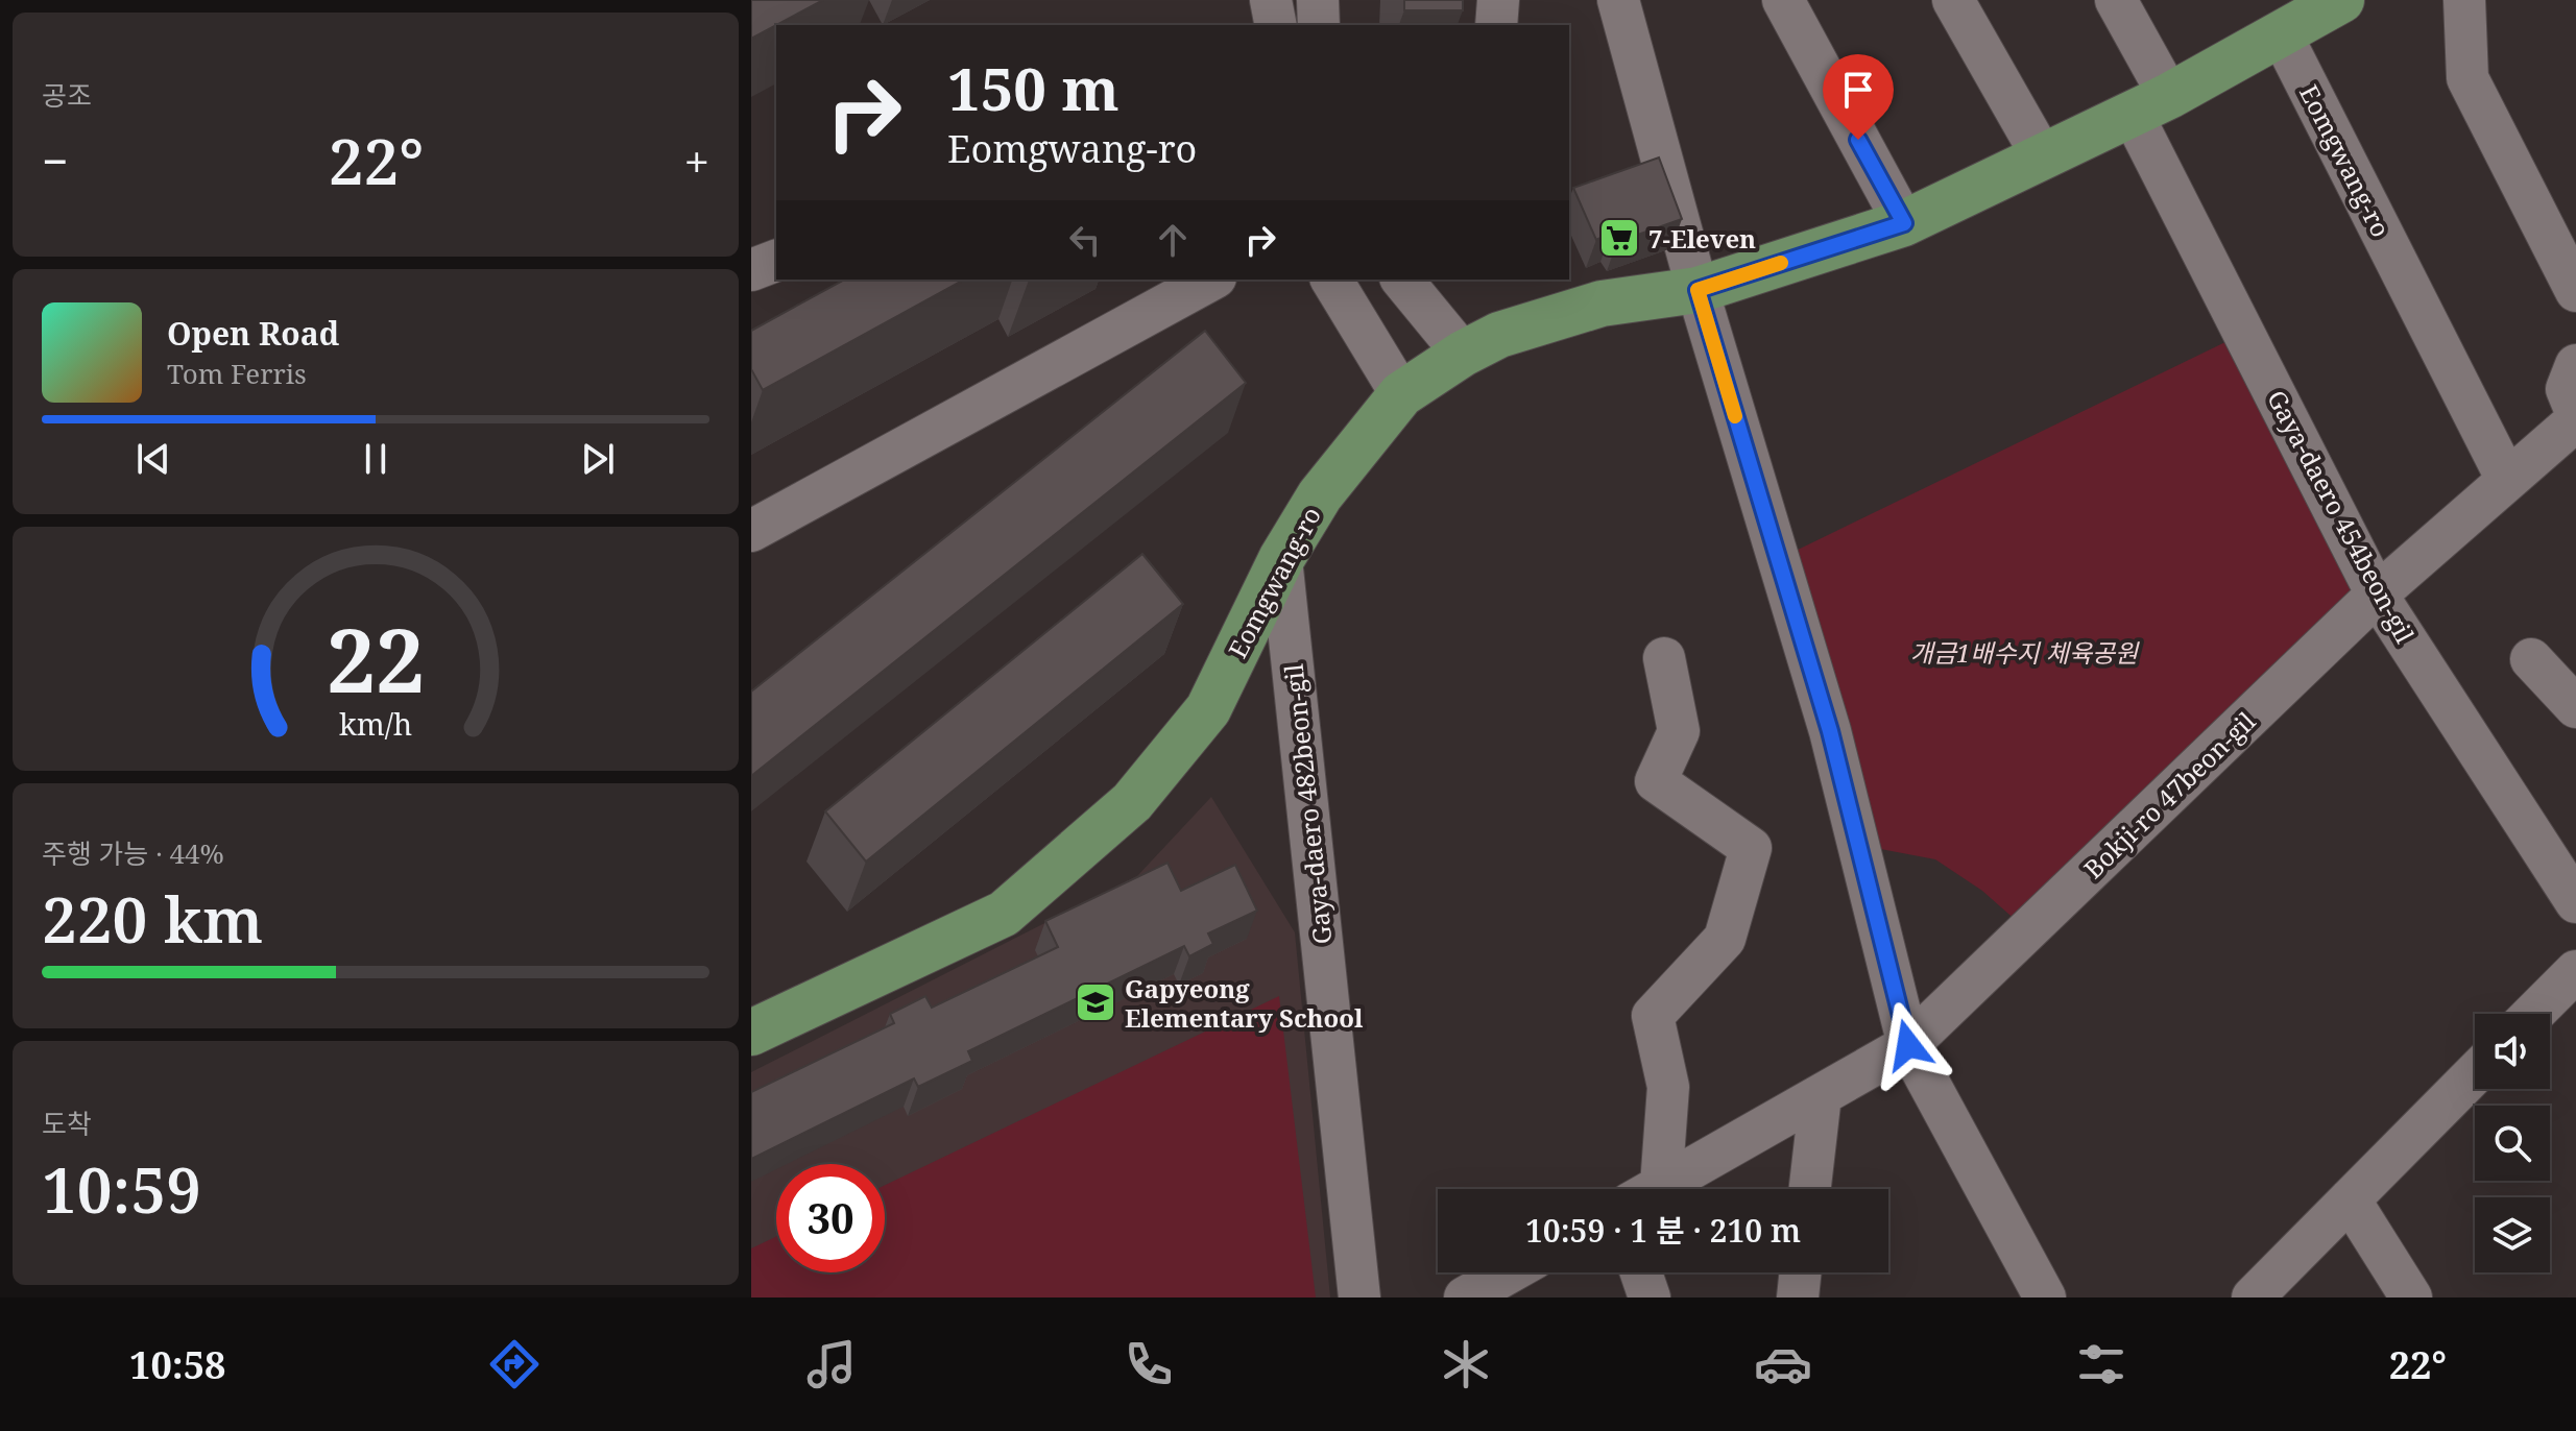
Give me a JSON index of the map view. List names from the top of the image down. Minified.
{"streets":{"main road":["Eomgwang-ro"],"street":["Gaya-daero 454beon-gil","Bokji-ro 47beon-gil","Gaya-daero 482beon-gil"]},"crossings":[["Eomgwang-ro","Gaya-daero 454beon-gil"],["Eomgwang-ro","Bokji-ro 47beon-gil"],["Eomgwang-ro","Gaya-daero 482beon-gil"],["Gaya-daero 454beon-gil","Bokji-ro 47beon-gil"]],"parks":["개금1배수지 체육공원"],"places":{"supermarket":["7-Eleven"],"school or university":["Gapyeong Elementary School"]},"page":{"tile":["공조",["주행 가능 · 44%","220 km"],["도착","10:59"]],"turn":["150 m","Eomgwang-ro"],"heat":["−","22°","+"],"song":["Open Road","Tom Ferris"],"limit":"30","trip":"10:59 · 1 분 · 210 m","tabs":["10:58","22°"],"gauge":["22","km/h"]}}
